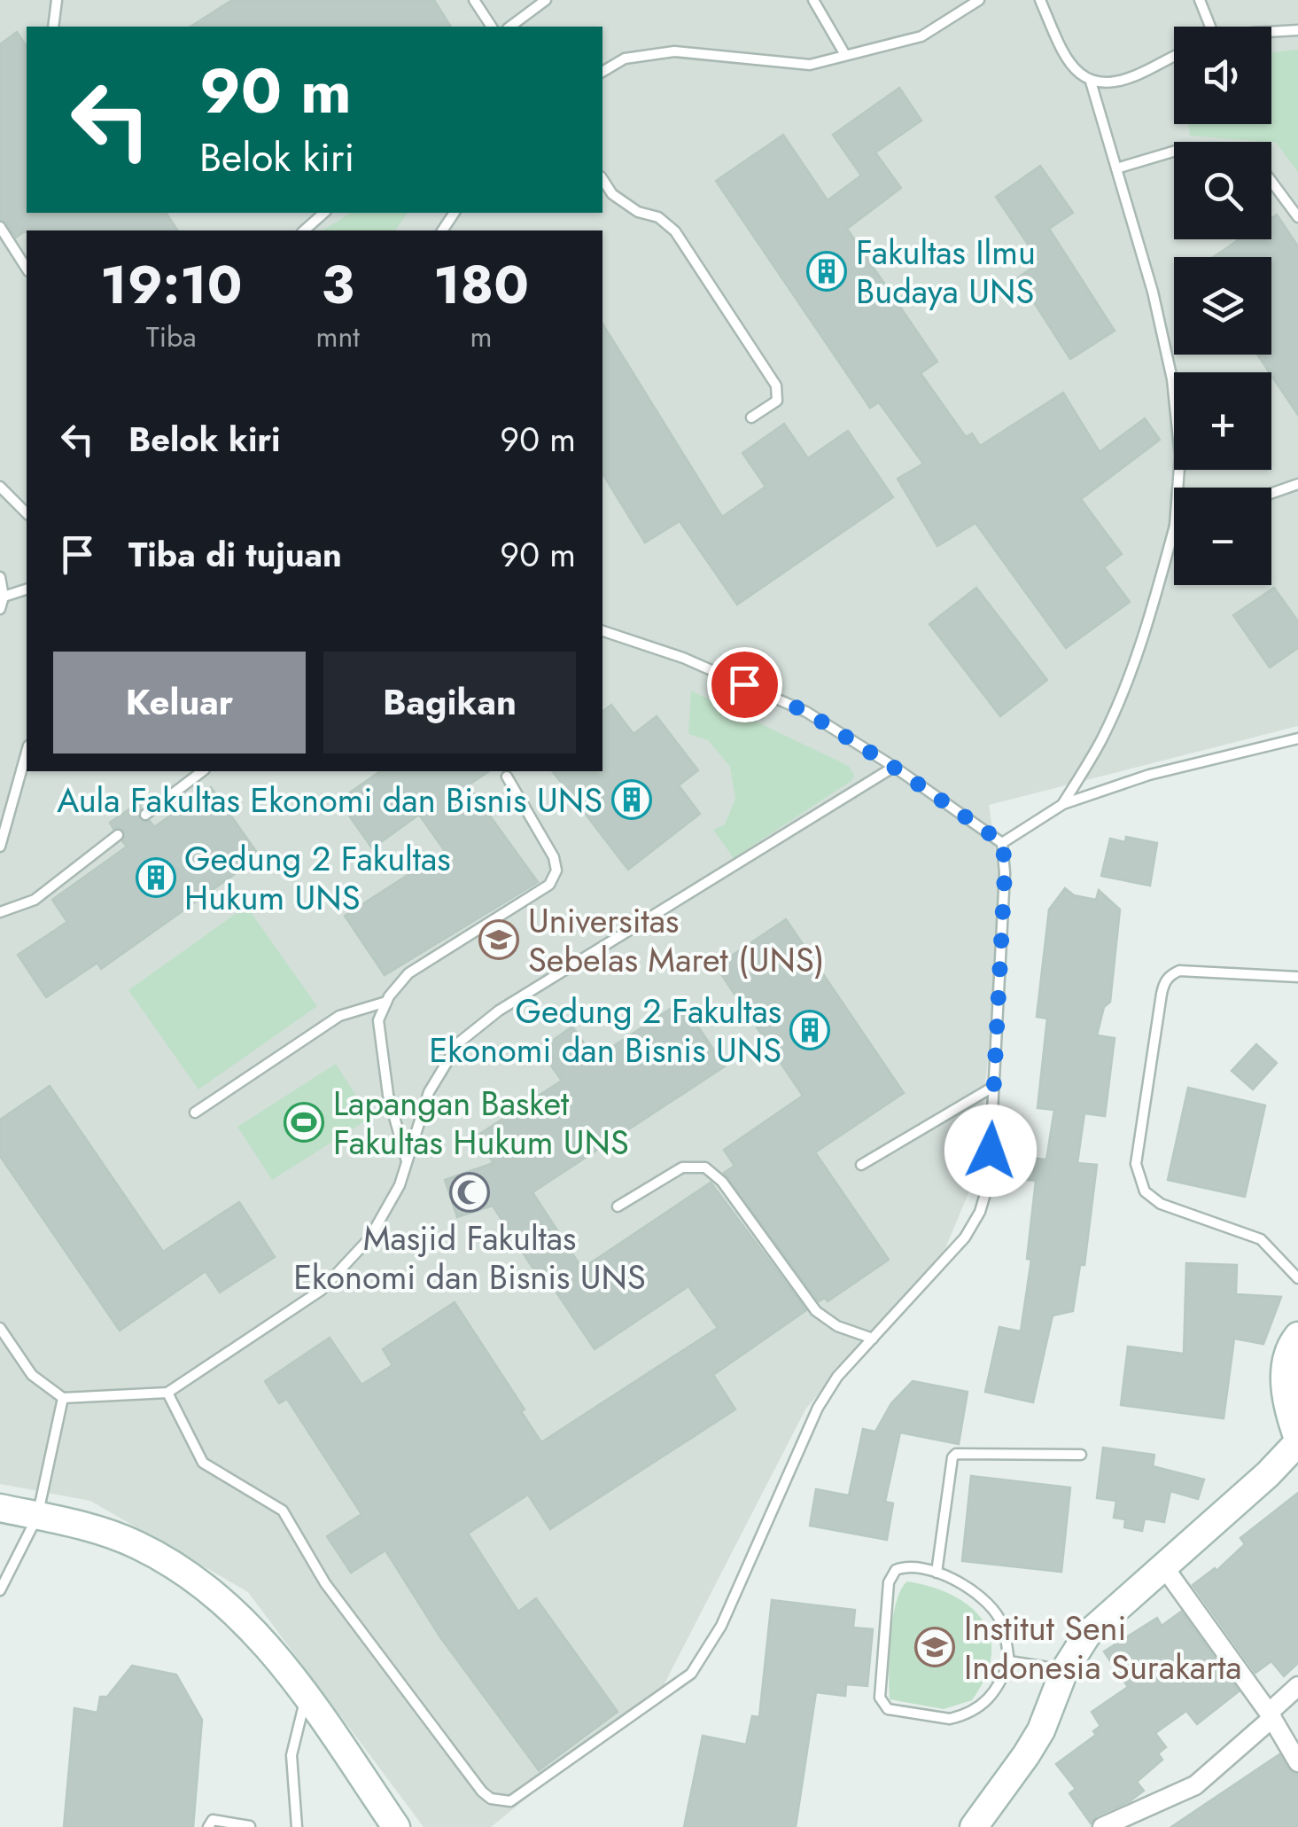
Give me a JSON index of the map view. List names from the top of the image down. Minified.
{"places":{"building":["Fakultas Ilmu Budaya UNS","Aula Fakultas Ekonomi dan Bisnis UNS","Gedung 2 Fakultas Hukum UNS","Gedung 2 Fakultas Ekonomi dan Bisnis UNS"],"school or university":["Universitas Sebelas Maret (UNS)","Institut Seni Indonesia Surakarta"],"sports":["Lapangan Basket Fakultas Hukum UNS"],"mosque":["Masjid Fakultas Ekonomi dan Bisnis UNS"]},"page":{"map_buttons":["+","−"],"turn":["90 m","Belok kiri"],"eta":["19:10","Tiba","3","mnt","180","m"],"list":[{"name":"Belok kiri","value":"90 m"},{"name":"Tiba di tujuan","value":"90 m"}],"buttons":["Keluar","Bagikan"]}}
